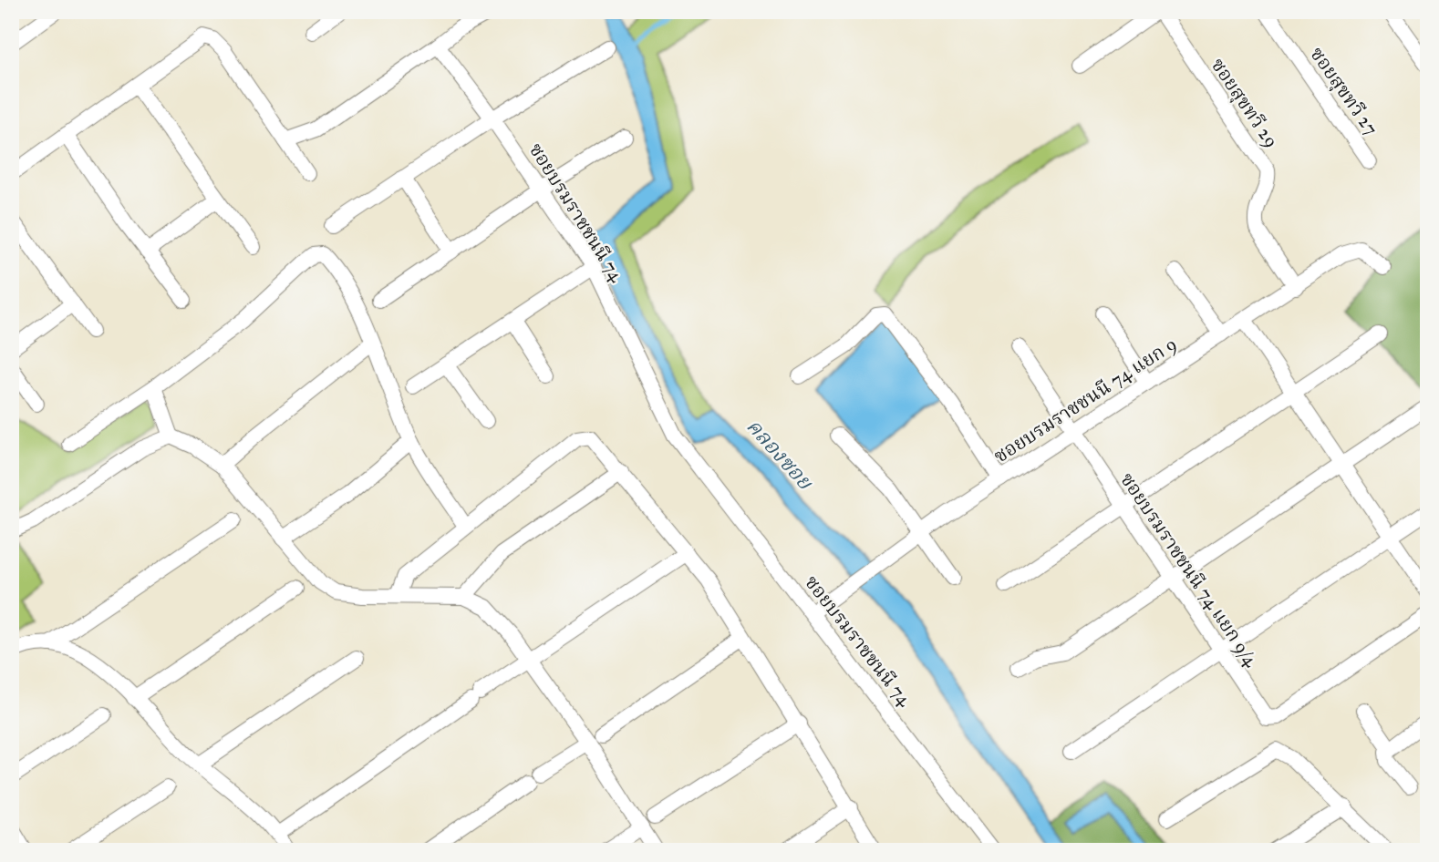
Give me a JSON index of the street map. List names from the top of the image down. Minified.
{"streets":{"street":["ซอยสุขทวี 27","ซอยสุขทวี 29","ซอยบรมราชชนนี 74","ซอยบรมราชชนนี 74 แยก 9","ซอยบรมราชชนนี 74 แยก 9/4"]},"crossings":[["ซอยสุขทวี 29","ซอยบรมราชชนนี 74 แยก 9"],["ซอยบรมราชชนนี 74","ซอยบรมราชชนนี 74 แยก 9"],["ซอยบรมราชชนนี 74 แยก 9","ซอยบรมราชชนนี 74 แยก 9/4"]],"water":["คลองซอย"]}
